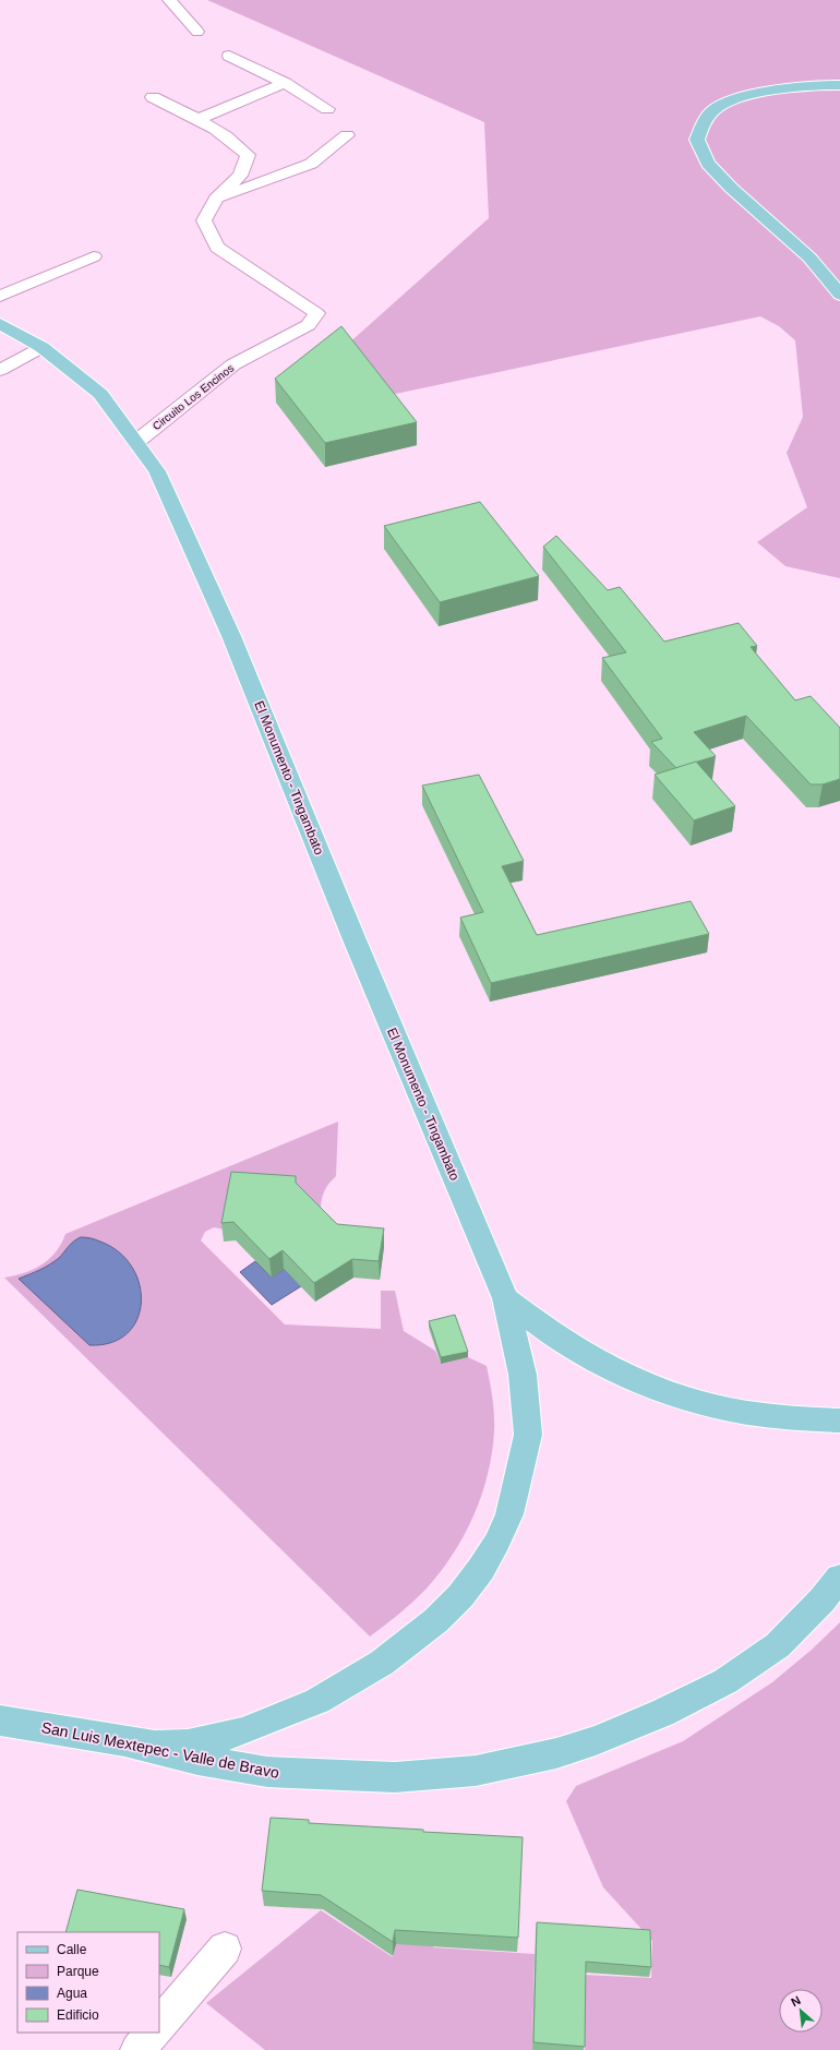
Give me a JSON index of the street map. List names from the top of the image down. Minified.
{"streets":{"main road":["El Monumento - Tingambato","San Luis Mextepec - Valle de Bravo"],"street":["Circuito Los Encinos"]},"crossings":[["Circuito Los Encinos","El Monumento - Tingambato"],["El Monumento - Tingambato","San Luis Mextepec - Valle de Bravo"]],"legend":["Calle","Parque","Agua","Edificio"],"north":"top left"}
